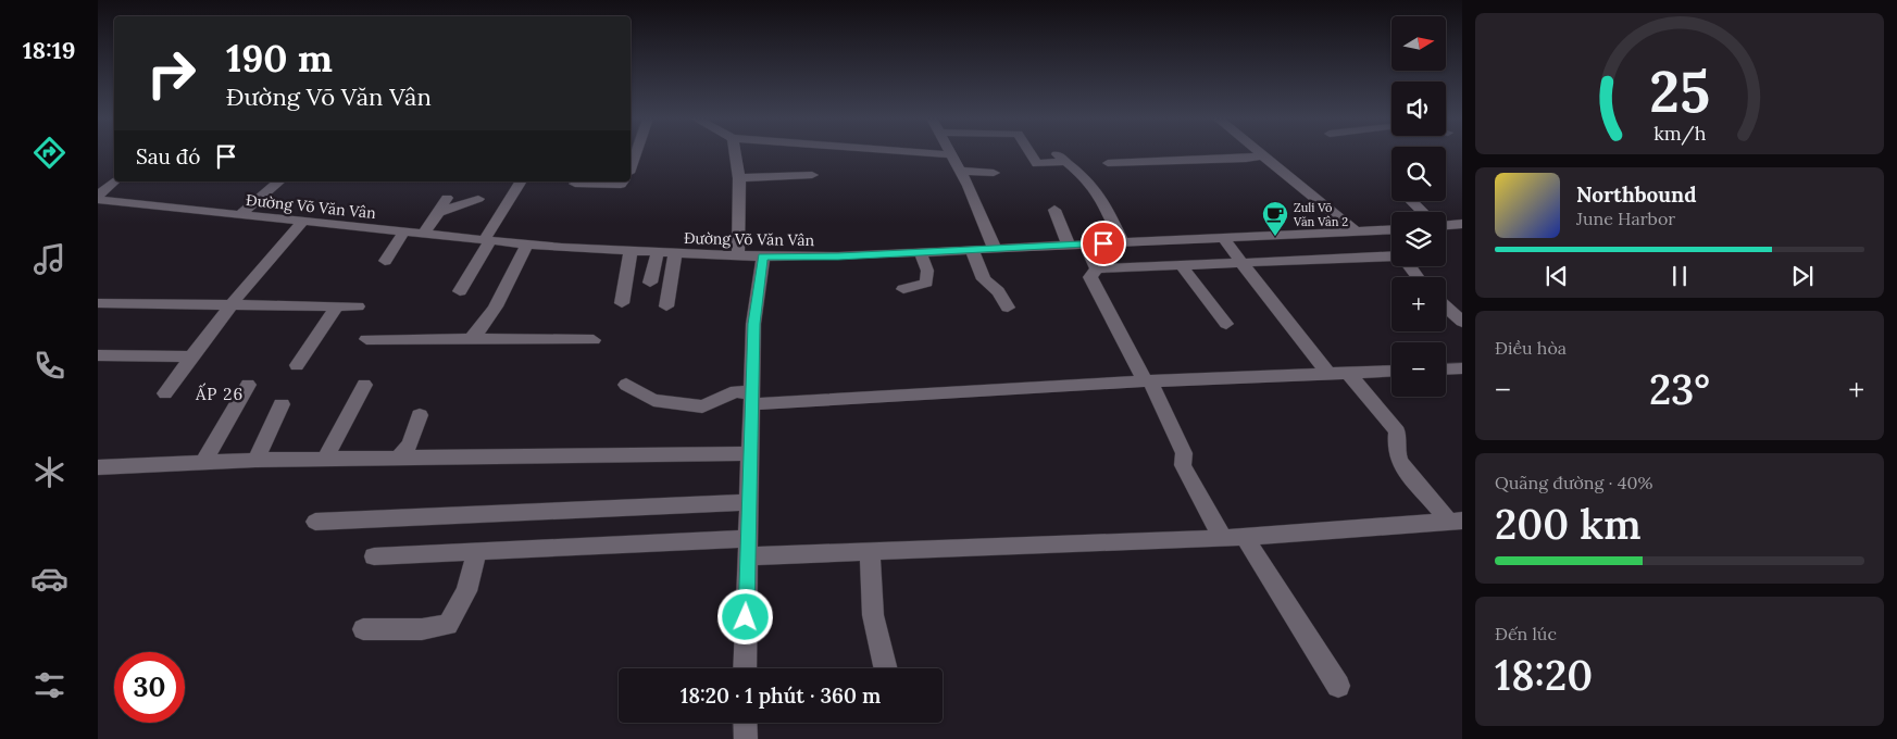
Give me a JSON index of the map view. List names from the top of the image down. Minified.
{"streets":{"street":["Đường Võ Văn Vân"]},"districts":["ẤP 26"],"places":{"cafe":["Zuli Võ Văn Vân 2"]},"north":"right","page":{"tabs":"18:19","map_buttons":["+","−"],"turn":["190 m","Đường Võ Văn Vân"],"then":"Sau đó","song":["Northbound","June Harbor"],"tile":["Điều hòa",["Quãng đường · 40%","200 km"],["Đến lúc","18:20"]],"heat":["−","23°","+"],"limit":"30","trip":"18:20 · 1 phút · 360 m","gauge":["25","km/h"]}}
